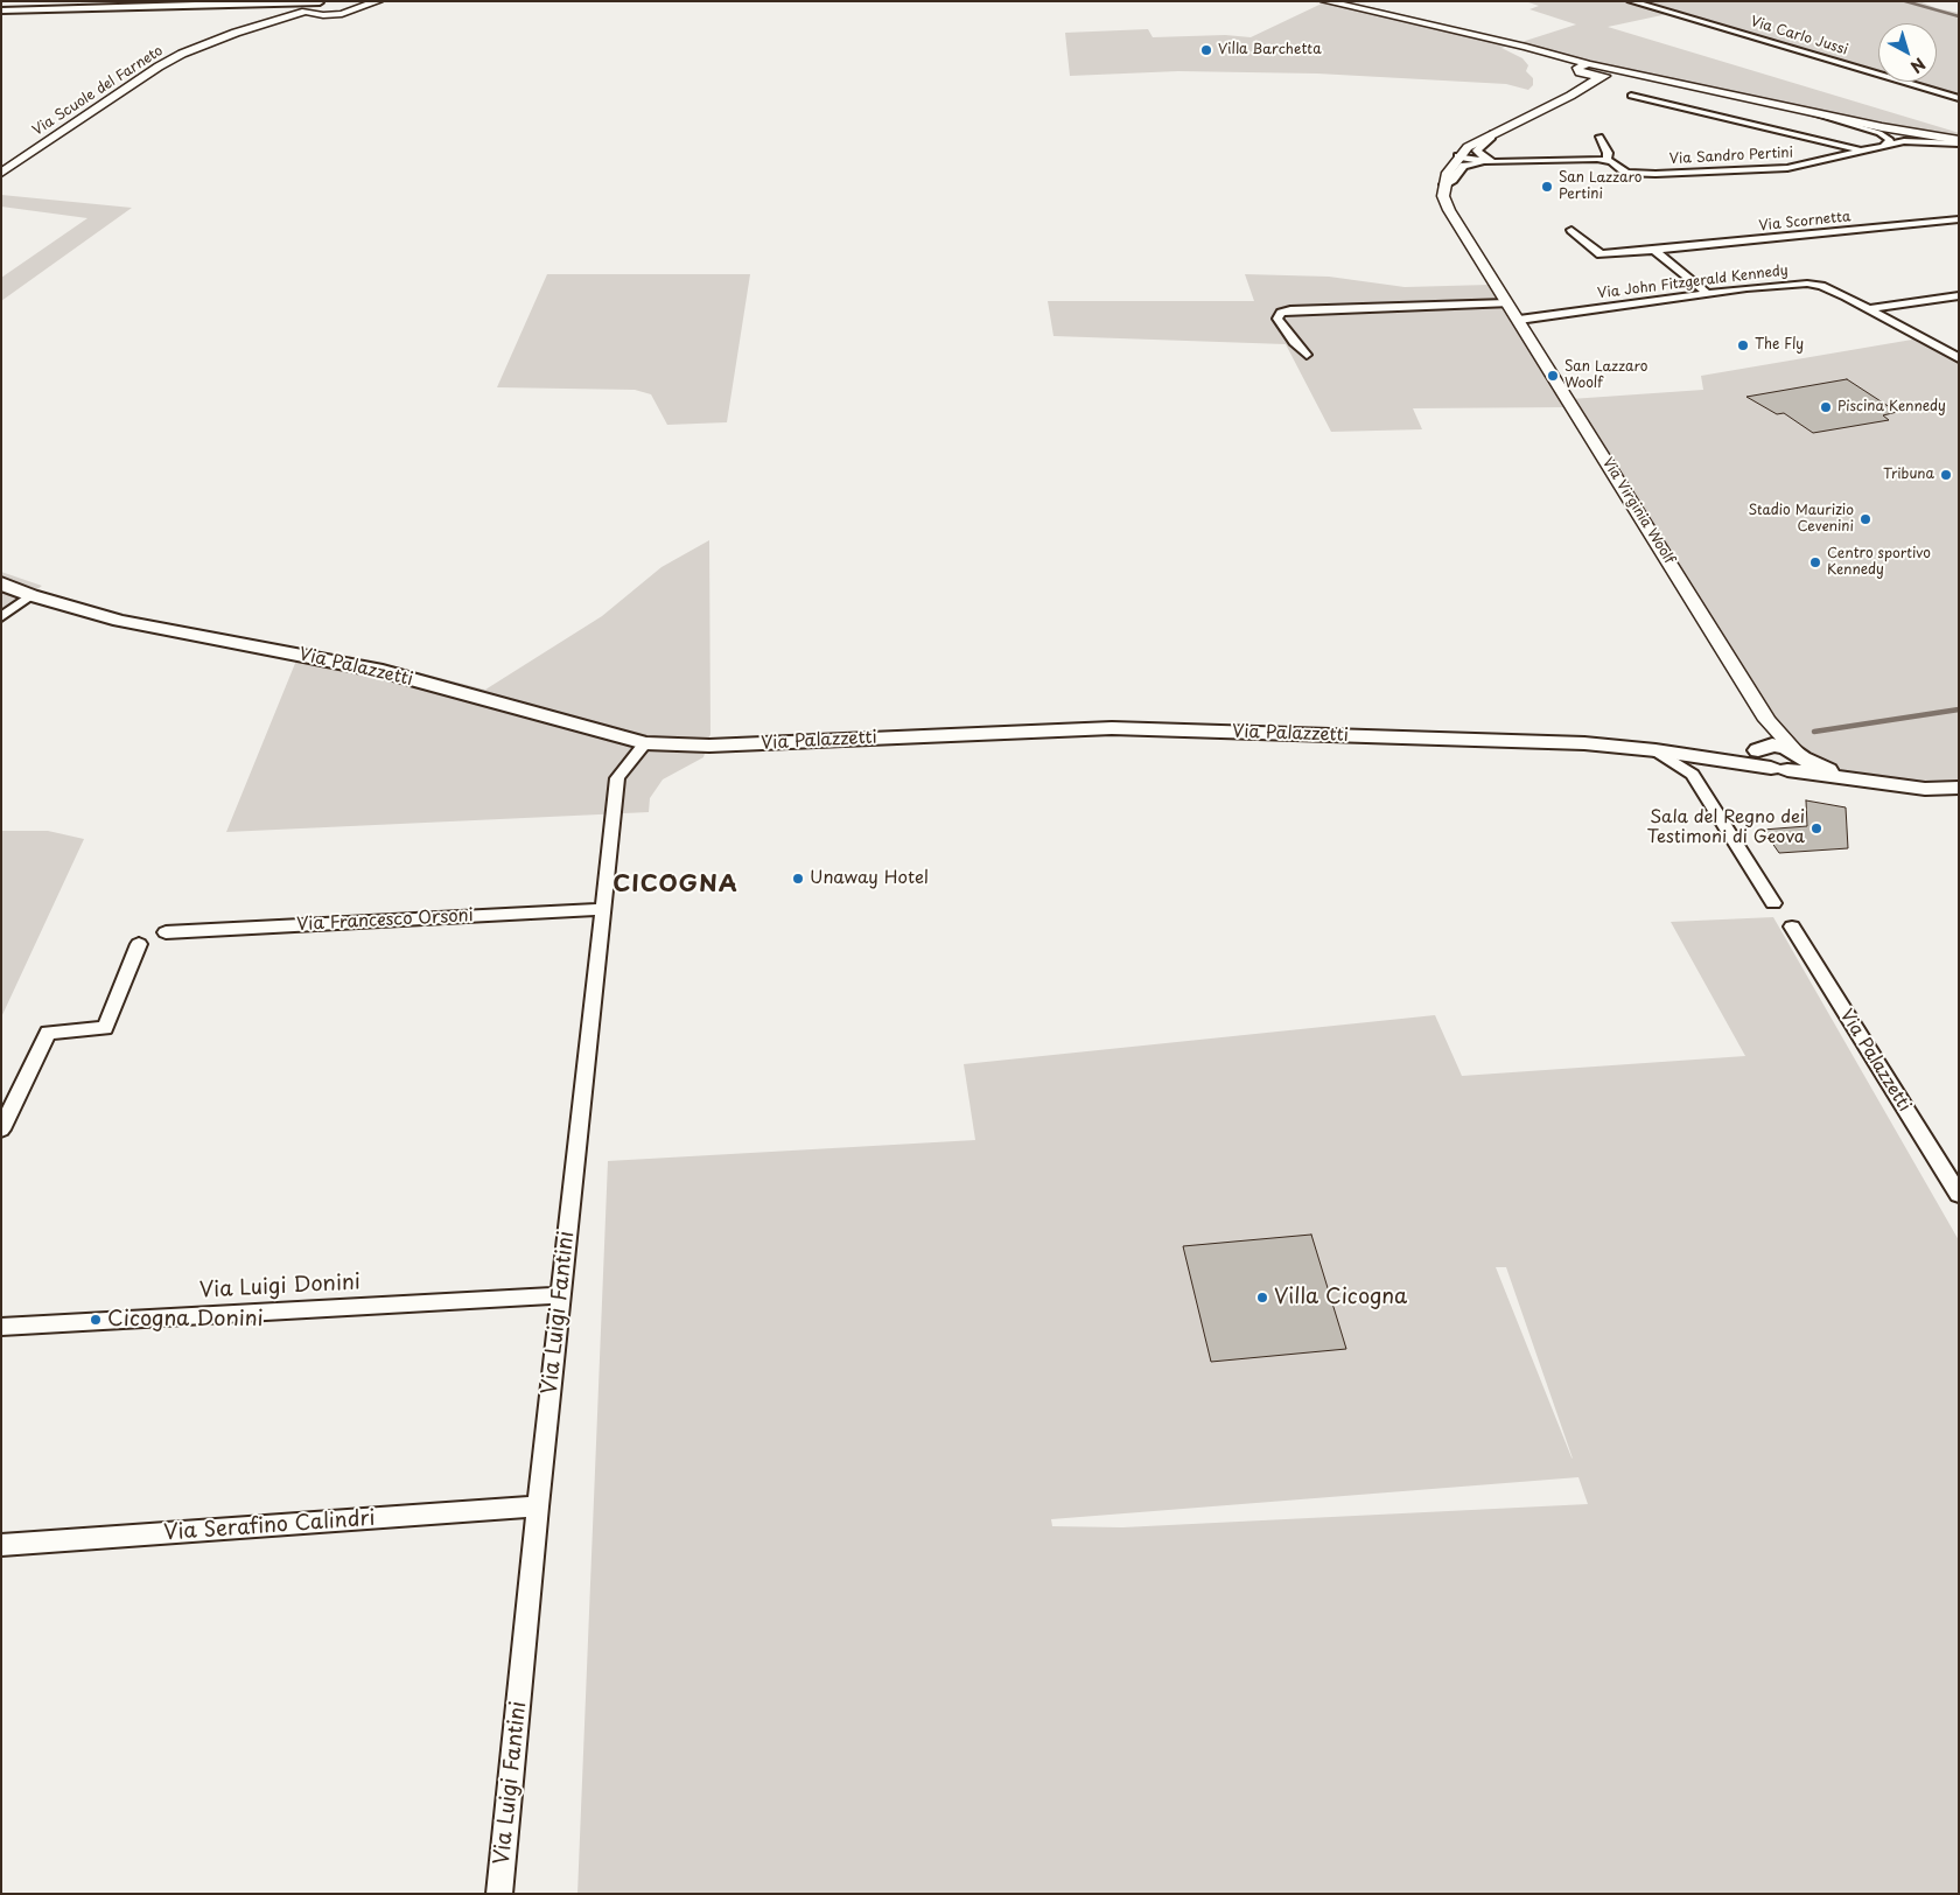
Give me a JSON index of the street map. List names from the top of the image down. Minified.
{"streets":{"main road":["Via Palazzetti"],"street":["Via Carlo Jussi","Via Scuole del Farneto","Via Sandro Pertini","Via Scornetta","Via John Fitzgerald Kennedy","Via Virginia Woolf","Via Francesco Orsoni","Via Luigi Donini","Via Luigi Fantini","Via Serafino Calindri"]},"crossings":[["Via John Fitzgerald Kennedy","Via Virginia Woolf"],["Via Virginia Woolf","Via Palazzetti"],["Via Palazzetti","Via Luigi Fantini"],["Via Francesco Orsoni","Via Luigi Fantini"],["Via Luigi Donini","Via Luigi Fantini"],["Via Luigi Fantini","Via Serafino Calindri"]],"districts":["CICOGNA"],"places":["Villa Barchetta","San Lazzaro Pertini","The Fly","San Lazzaro Woolf","Piscina Kennedy","Tribuna","Stadio Maurizio Cevenini","Centro sportivo Kennedy","Sala del Regno dei Testimoni di Geova","Unaway Hotel","Villa Cicogna","Cicogna Donini"],"north":"bottom right"}
